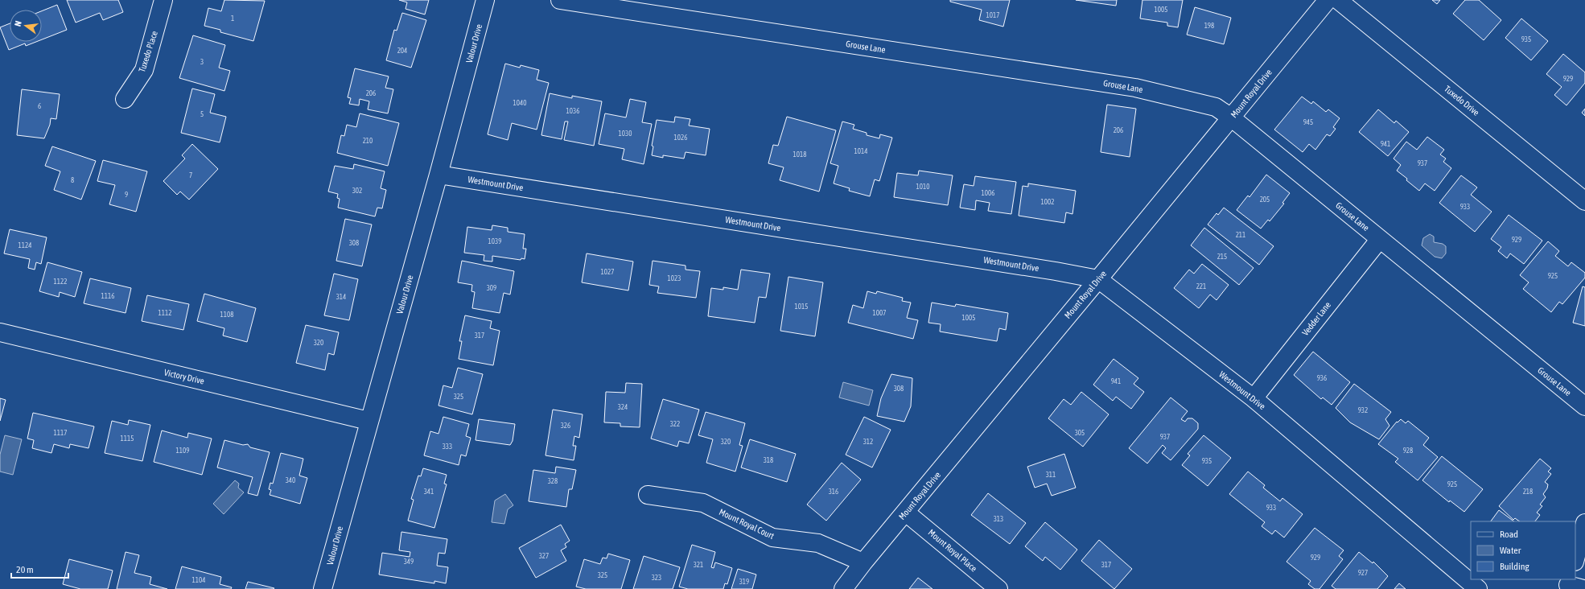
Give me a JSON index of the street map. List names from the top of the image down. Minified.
{"streets":{"street":["Valour Drive","Grouse Lane","Tuxedo Place","Mount Royal Drive","Tuxedo Drive","Westmount Drive","Vedder Lane","Victory Drive","Mount Royal Court","Mount Royal Place"]},"crossings":[["Valour Drive","Westmount Drive"],["Valour Drive","Victory Drive"],["Grouse Lane","Mount Royal Drive"],["Grouse Lane","Vedder Lane"],["Mount Royal Drive","Westmount Drive"],["Mount Royal Drive","Mount Royal Court"],["Mount Royal Drive","Mount Royal Place"],["Westmount Drive","Vedder Lane"]],"house_numbers":["1005","1017","1","198","935","204","3","929","206","1040","6","1036","5","945","206","1030","1026","210","941","1014","1018","937","7","8","1010","302","1006","9","205","1002","933","211","929","1039","308","1124","215","1027","925","1023","1122","221","309","1116","314","1015","1112","1007","1108","1005","317","320","936","941","308","325","324","932","322","326","1117","305","937","1115","320","312","333","1109","928","318","935","311","340","328","925","341","316","218","933","313","327","929","349","321","317","927","325","323","1104","319"],"legend":["Road","Water","Building"],"scale_bar":"20 m","north":"left"}
